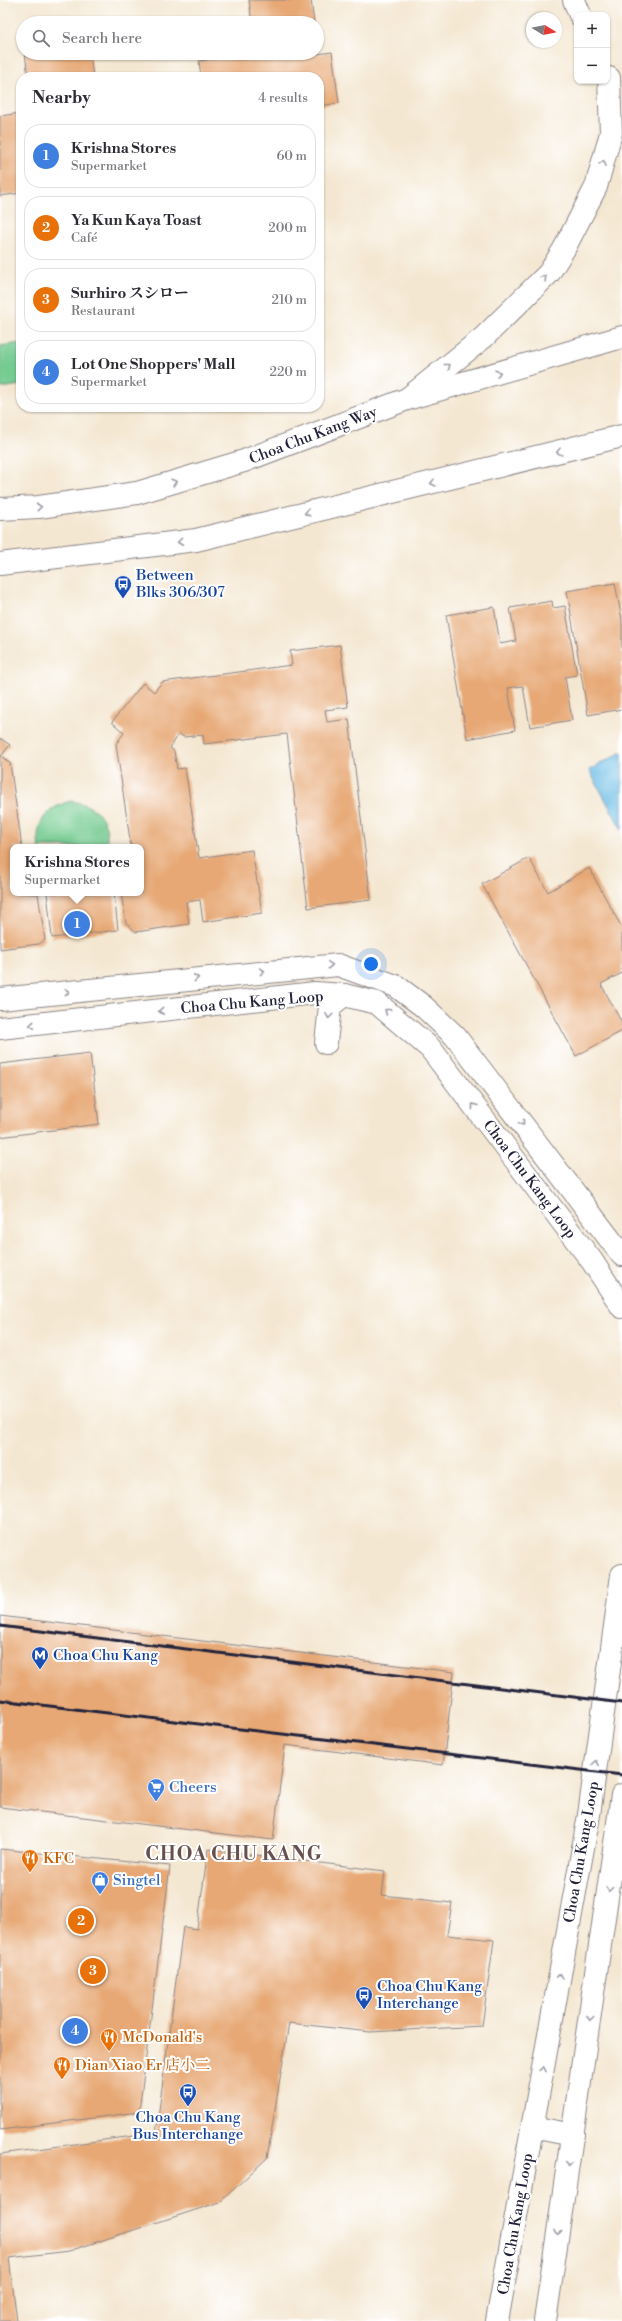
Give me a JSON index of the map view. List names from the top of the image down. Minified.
{"streets":{"main road":["Choa Chu Kang Way","Choa Chu Kang Loop"]},"districts":["CHOA CHU KANG"],"places":{"bus stop":["Between Blks 306/307","Choa Chu Kang Interchange","Choa Chu Kang Bus Interchange"],"metro station":["Choa Chu Kang"],"supermarket":["Cheers"],"restaurant":["KFC","McDonald's","Dian Xiao Er 店小二"],"shop":["Singtel"]},"north":"right","page":{"map_buttons":["+","−"],"search":"Search here","heading":["Nearby","4 results"],"list":[{"mark":"1","name":"Krishna Stores","note":"Supermarket","value":"60 m"},{"mark":"2","name":"Ya Kun Kaya Toast","note":"Café","value":"200 m"},{"mark":"3","name":"Surhiro スシロー","note":"Restaurant","value":"210 m"},{"mark":"4","name":"Lot One Shoppers' Mall","note":"Supermarket","value":"220 m"}],"popup":["Krishna Stores","Supermarket"],"pins":["1","2","3","4"]}}
